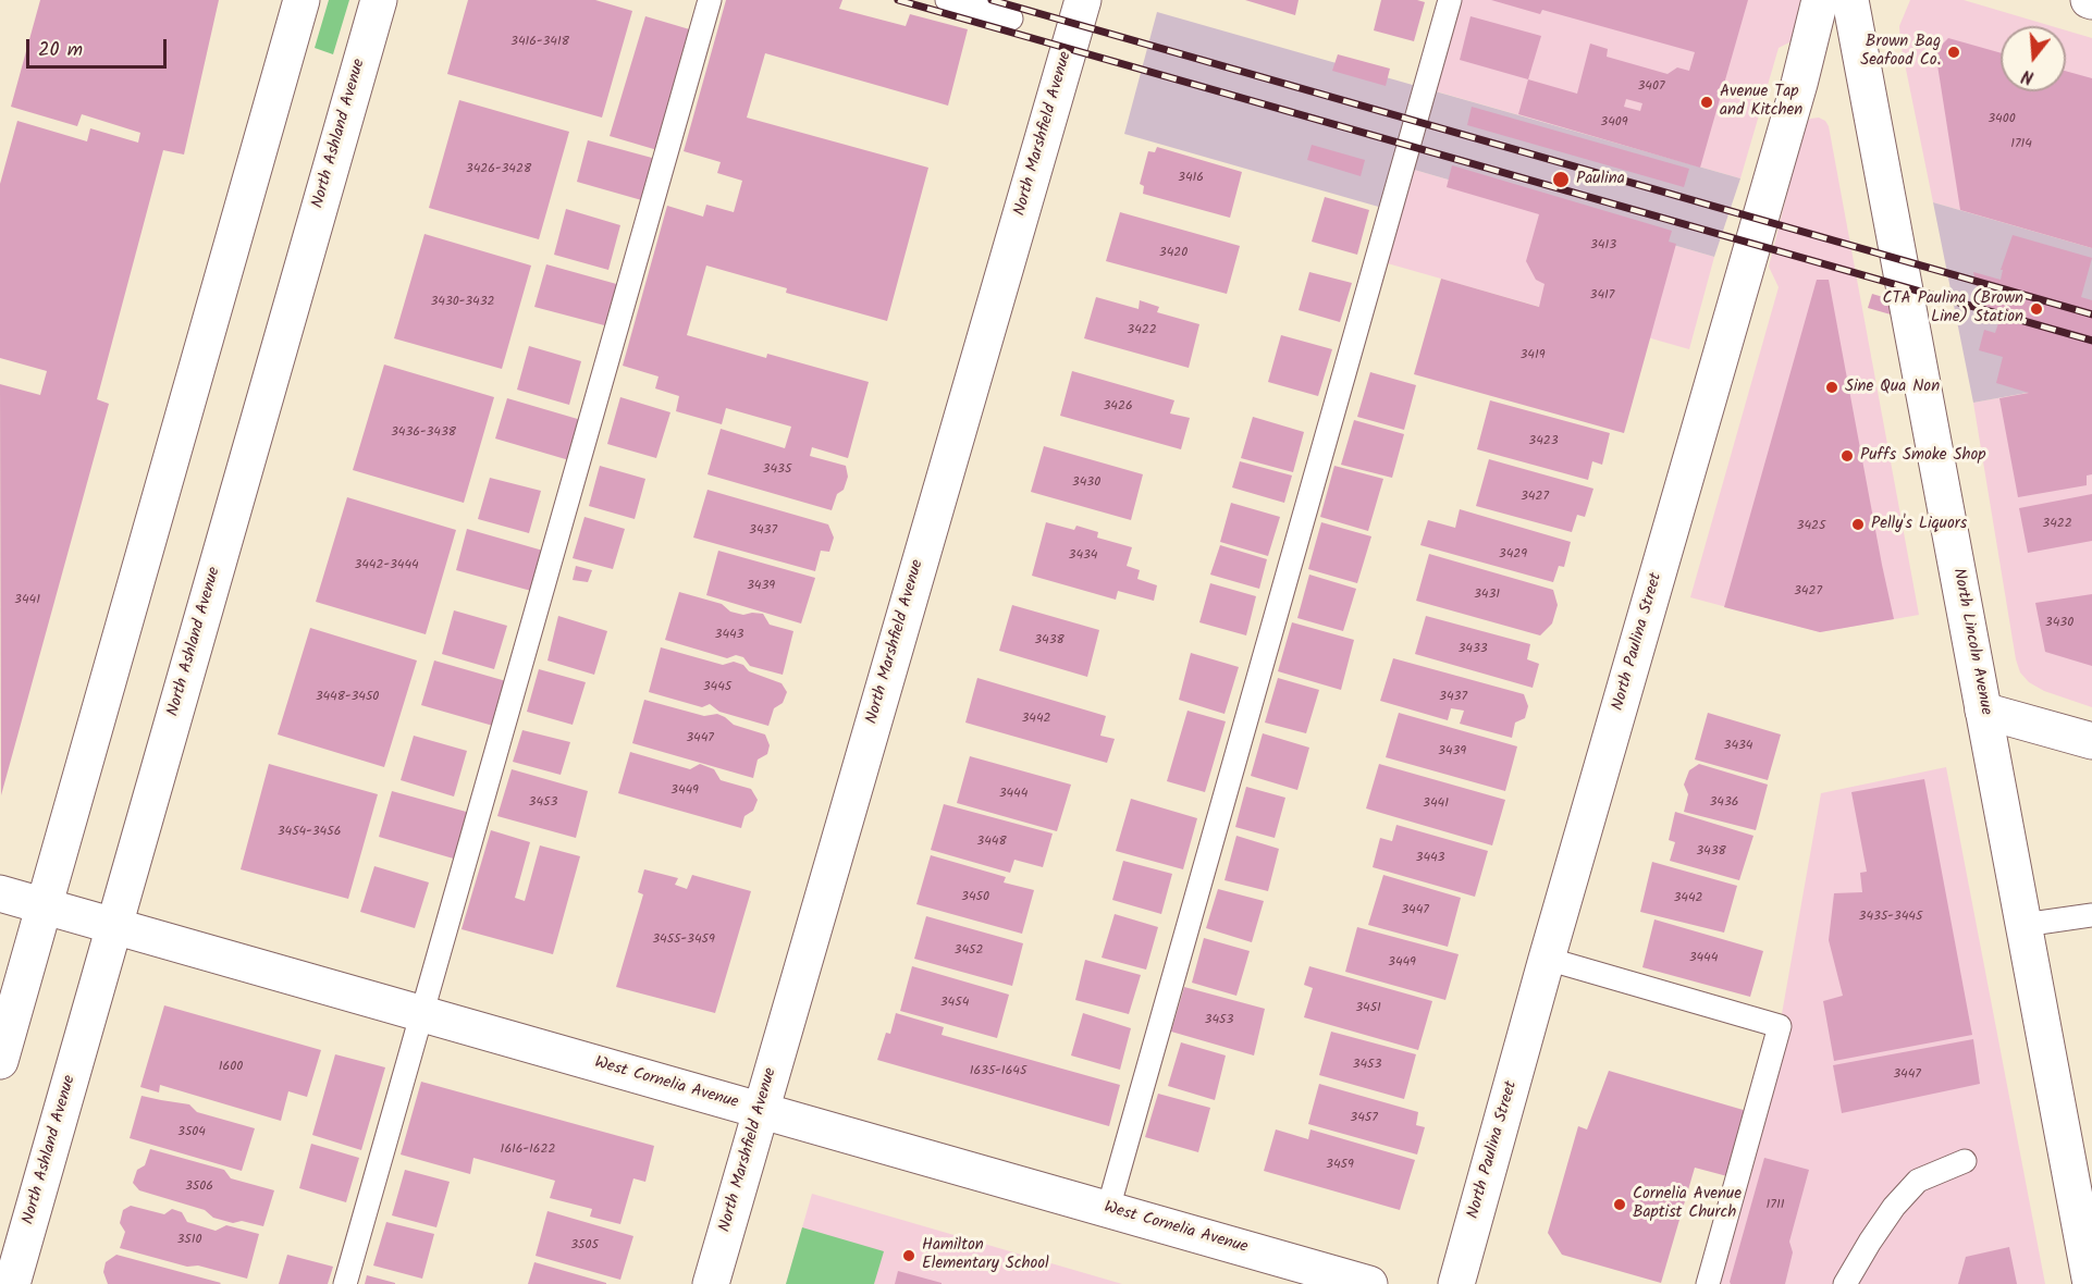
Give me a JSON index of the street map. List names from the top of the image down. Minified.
{"streets":{"street":["North Ashland Avenue","North Marshfield Avenue","North Paulina Street","North Lincoln Avenue","West Cornelia Avenue"]},"crossings":[["North Ashland Avenue","West Cornelia Avenue"],["North Marshfield Avenue","West Cornelia Avenue"]],"places":["Brown Bag Seafood Co.","Avenue Tap and Kitchen","Paulina","CTA Paulina (Brown Line) Station","Sine Qua Non","Puffs Smoke Shop","Pelly's Liquors","Cornelia Avenue Baptist Church","Hamilton Elementary School"],"house_numbers":["3416-3418","3407","3400","3409","1714","3426-3428","3416","3413","3420","3417","3430-3432","3422","3419","3426","3436-3438","3423","3435","3430","3427","3422","3425","3437","3429","3434","3442-3444","3439","3427","3431","3441","3430","3443","3438","3433","3445","3448-3450","3437","3442","3447","3434","3439","3449","3444","3453","3436","3441","3454-3456","3448","3438","3443","3450","3442","3447","3435-3445","3455-3459","3452","3444","3449","3454","3451","3453","3453","1600","1635-1645","3447","3457","3504","1616-1622","3459","3506","1711","3510","3505"],"scale_bar":"20 m","north":"bottom"}
